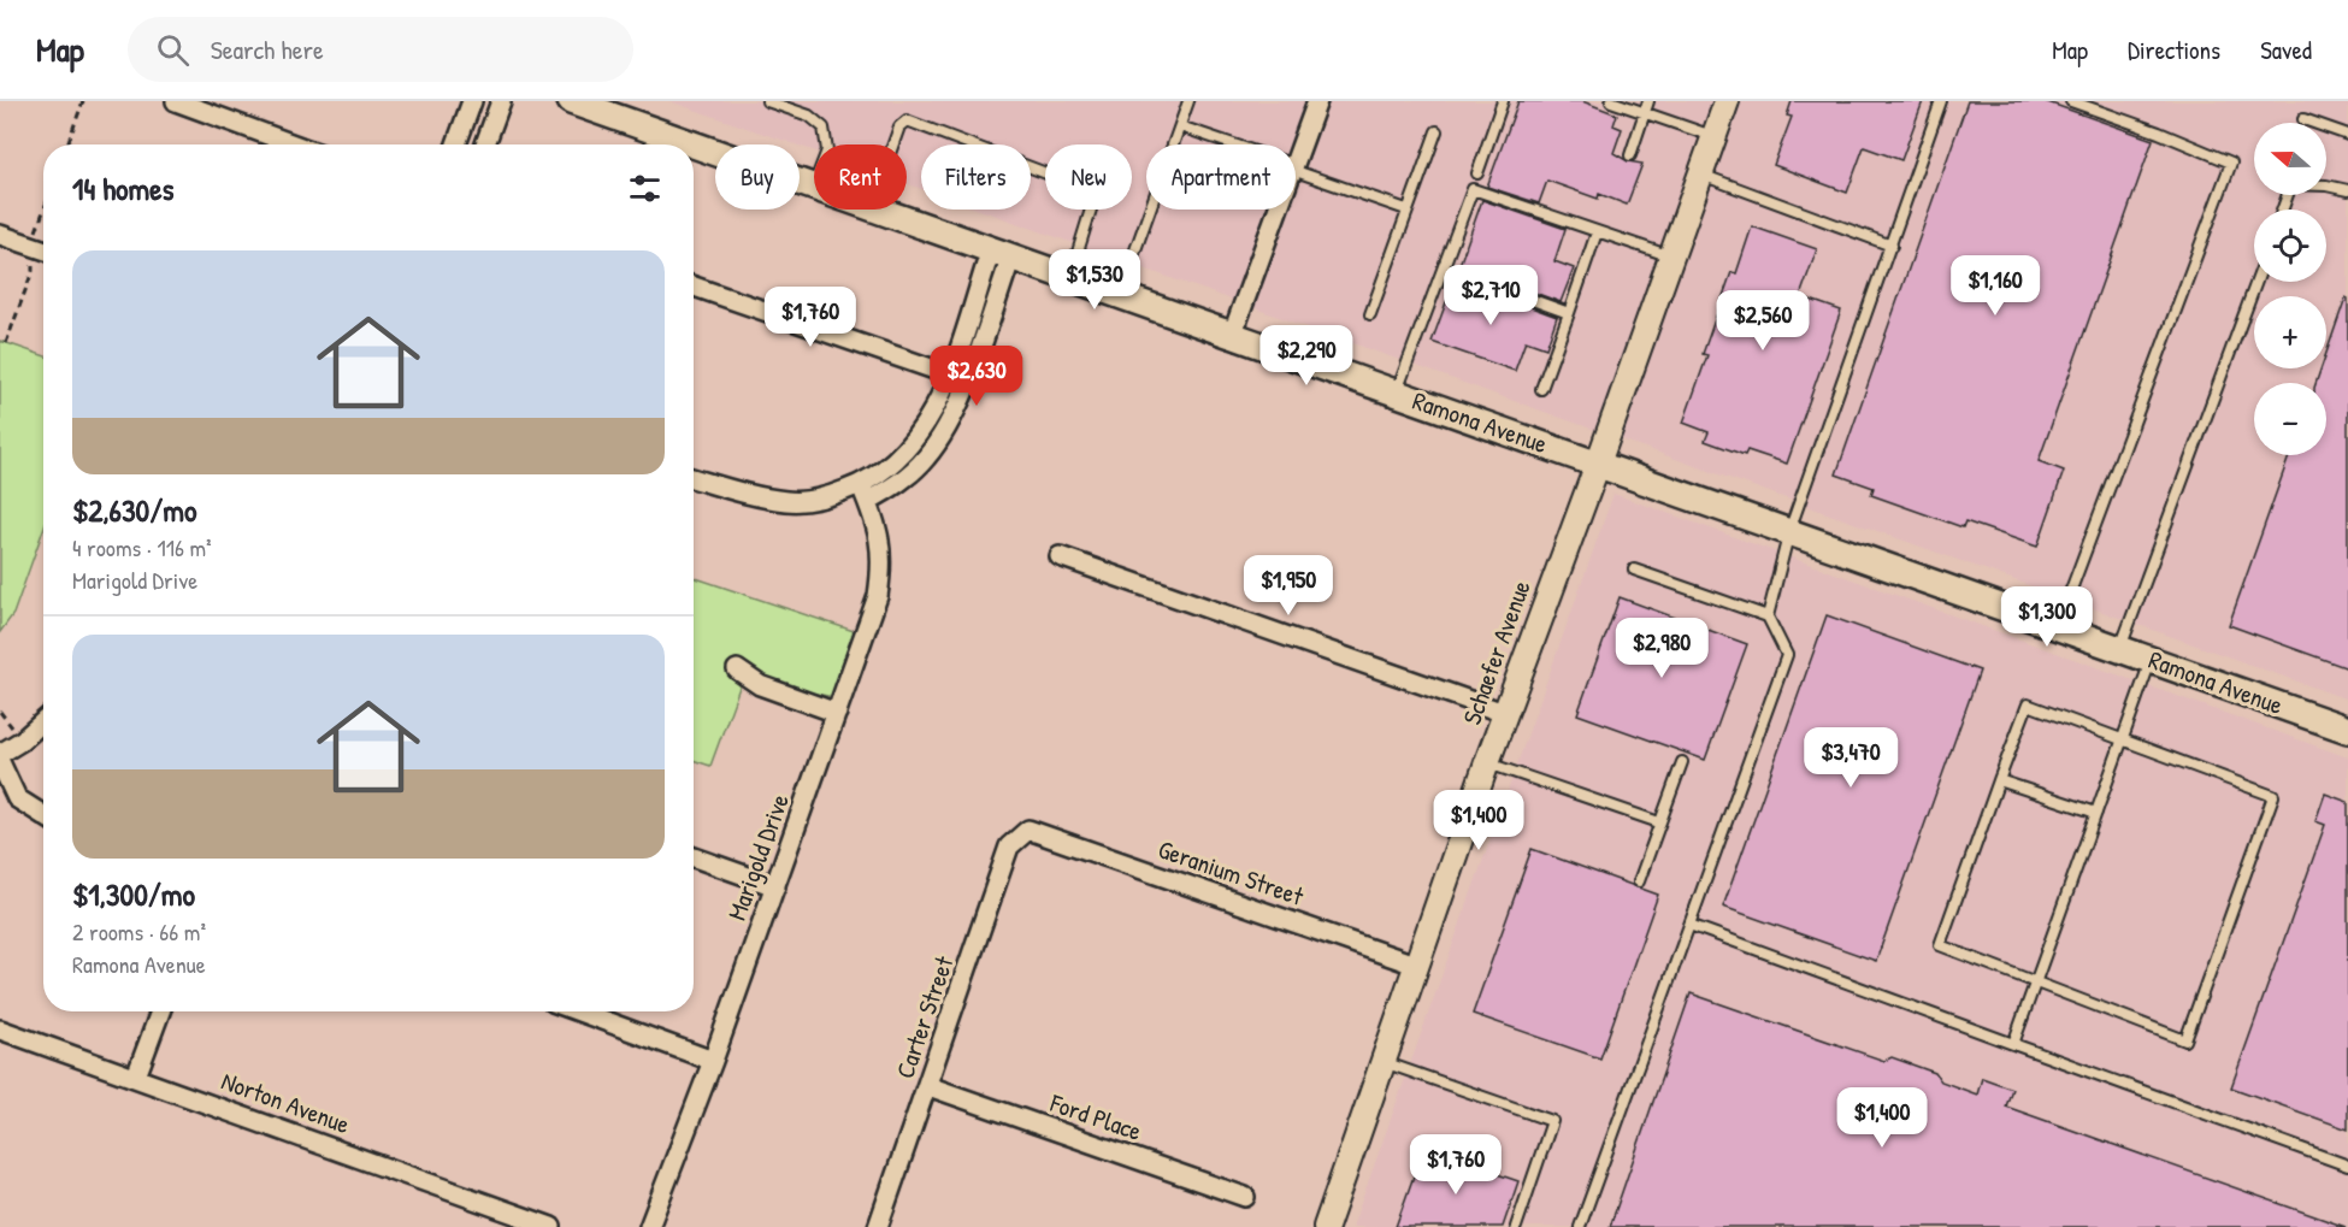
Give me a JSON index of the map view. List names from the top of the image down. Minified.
{"streets":{"main road":["Ramona Avenue"],"street":["Schaefer Avenue","Marigold Drive","Geranium Street","Carter Street","Norton Avenue","Ford Place"]},"crossings":[["Ramona Avenue","Schaefer Avenue"],["Schaefer Avenue","Geranium Street"],["Geranium Street","Carter Street"],["Carter Street","Ford Place"]],"north":"left","page":{"header":"Map","search":"Search here","nav":["Map","Directions","Saved"],"map_buttons":["+","−"],"chip":["Buy","Rent","Filters","New","Apartment"],"heading":"14 homes","list":[{"name":"$2,630/mo","note":"4 rooms · 116 m² · Marigold Drive"},{"name":"$1,300/mo","note":"2 rooms · 66 m² · Ramona Avenue"}],"price":["$1,530","$1,160","$2,710","$1,760","$2,560","$2,290","$2,630","$1,950","$1,300","$2,980","$3,470","$1,400","$1,400","$1,760"]}}
